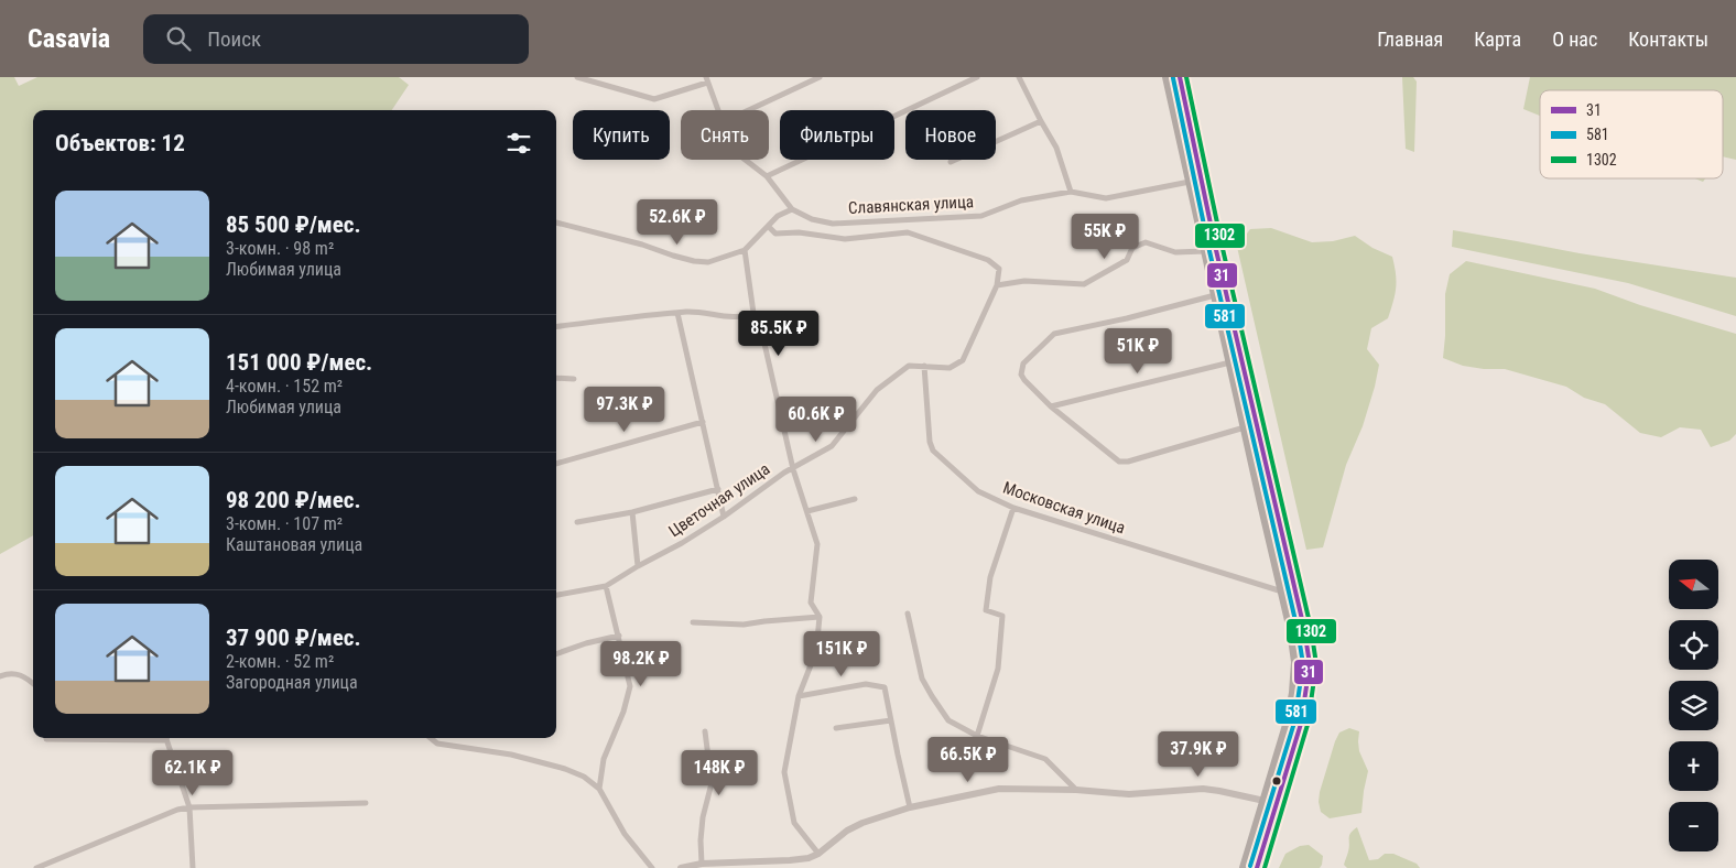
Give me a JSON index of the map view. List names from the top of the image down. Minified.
{"streets":{"street":["Славянская улица","Цветочная улица","Московская улица"]},"crossings":[["Цветочная улица","Московская улица"]],"lines":["transit line 31","transit line 1302","transit line 581"],"legend":["31","581","1302"],"north":"left","page":{"header":"Casavia","search":"Поиск","nav":["Главная","Карта","О нас","Контакты"],"chip":["Купить","Снять","Фильтры","Новое"],"heading":"Объектов: 12","list":[{"name":"85 500 ₽/мес.","note":"3-комн. · 98 m² · Любимая улица"},{"name":"151 000 ₽/мес.","note":"4-комн. · 152 m² · Любимая улица"},{"name":"98 200 ₽/мес.","note":"3-комн. · 107 m² · Каштановая улица"},{"name":"37 900 ₽/мес.","note":"2-комн. · 52 m² · Загородная улица"}],"price":["52.6K ₽","55K ₽","85.5K ₽","51K ₽","97.3K ₽","60.6K ₽","151K ₽","98.2K ₽","37.9K ₽","66.5K ₽","62.1K ₽","148K ₽"],"map_buttons":["+","−"]}}
